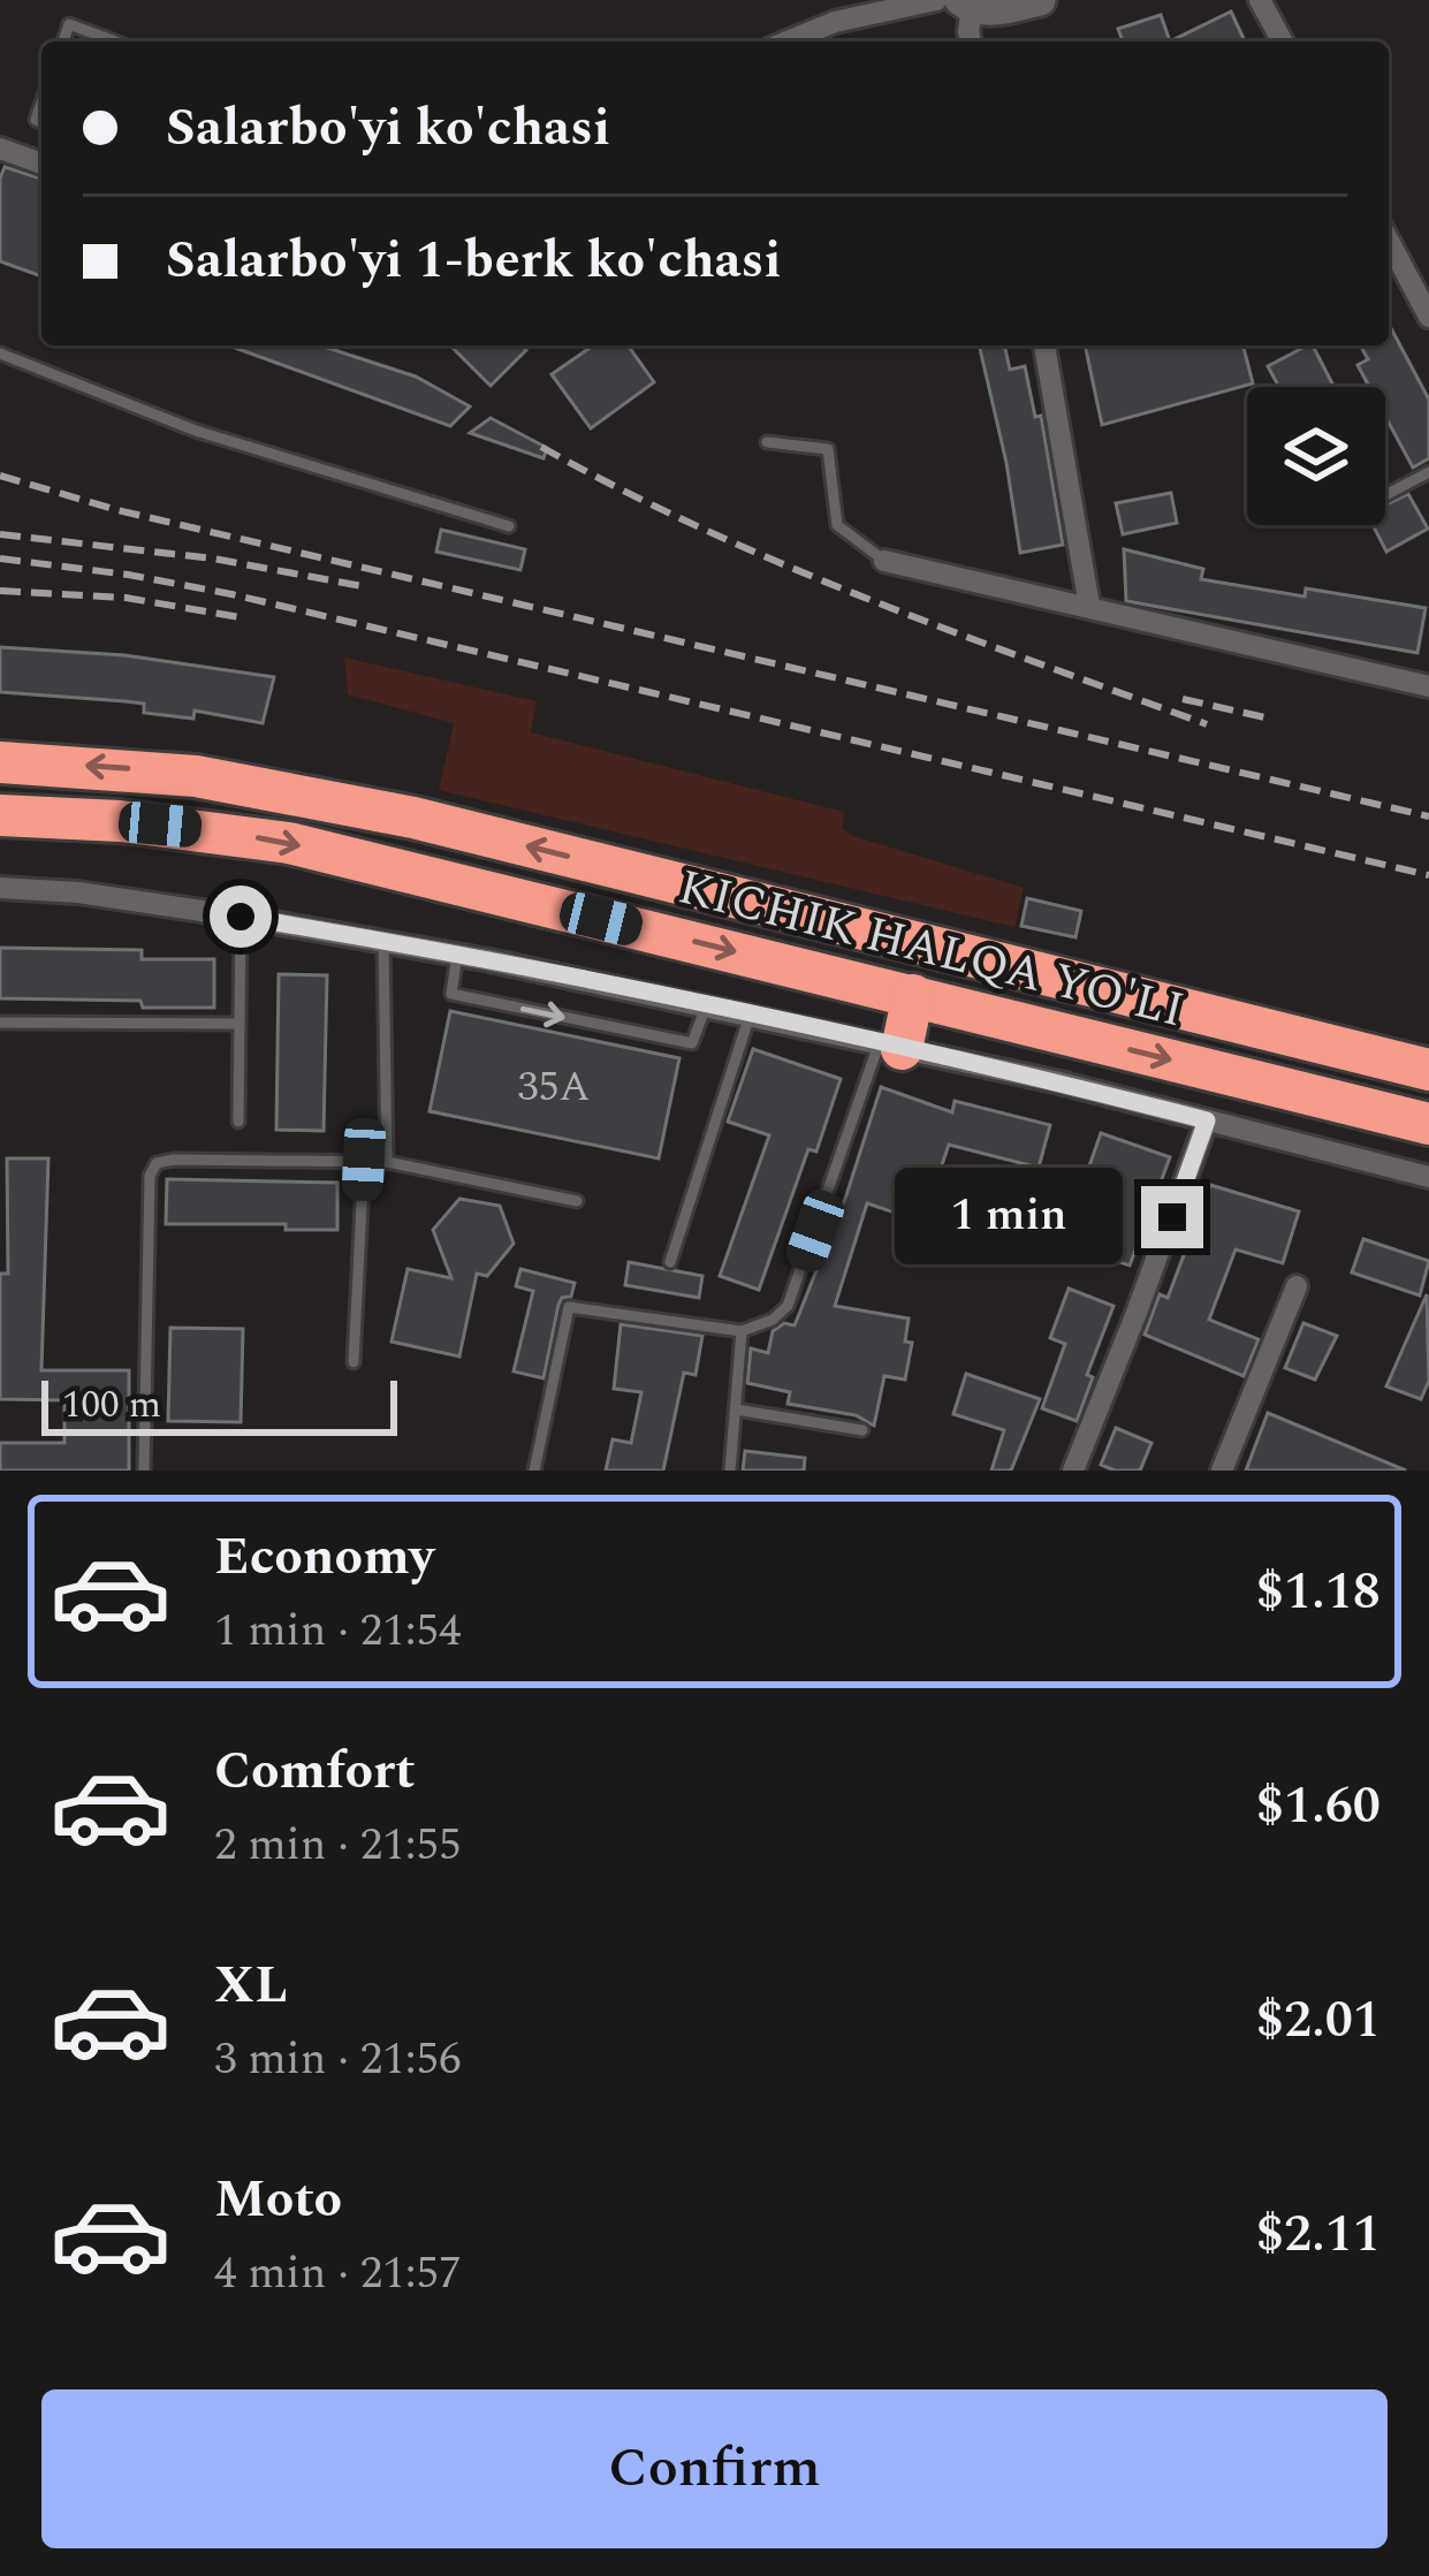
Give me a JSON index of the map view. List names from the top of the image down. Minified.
{"streets":{"highway":["KICHIK HALQA YO'LI"]},"house_numbers":["35A"],"scale_bar":"100 m","page":{"banner":["Salarbo'yi ko'chasi","Salarbo'yi 1-berk ko'chasi"],"bubble":"1 min","scale":"100 m","list":[{"name":"Economy","note":"1 min · 21:54","value":"$1.18"},{"name":"Comfort","note":"2 min · 21:55","value":"$1.60"},{"name":"XL","note":"3 min · 21:56","value":"$2.01"},{"name":"Moto","note":"4 min · 21:57","value":"$2.11"}],"buttons":"Confirm"}}
